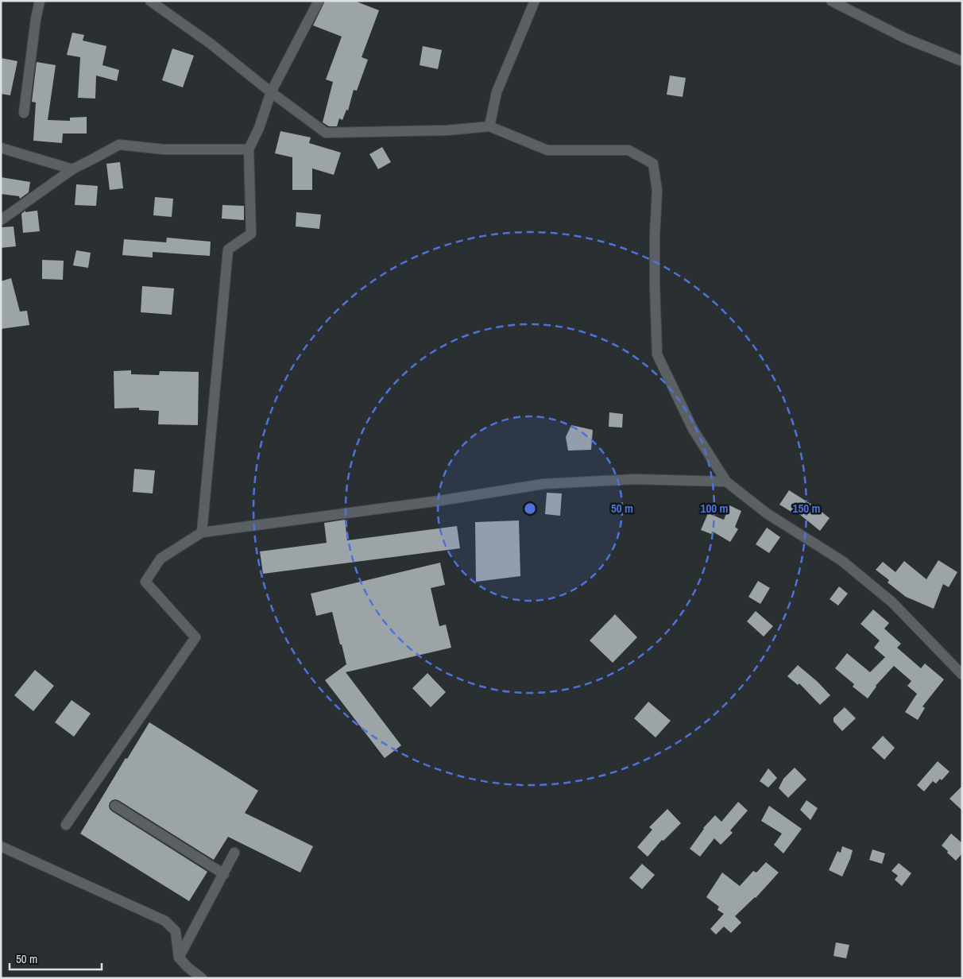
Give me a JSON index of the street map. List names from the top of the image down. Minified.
{"scale_bar":"50 m","rings":["50 m","100 m","150 m"]}
